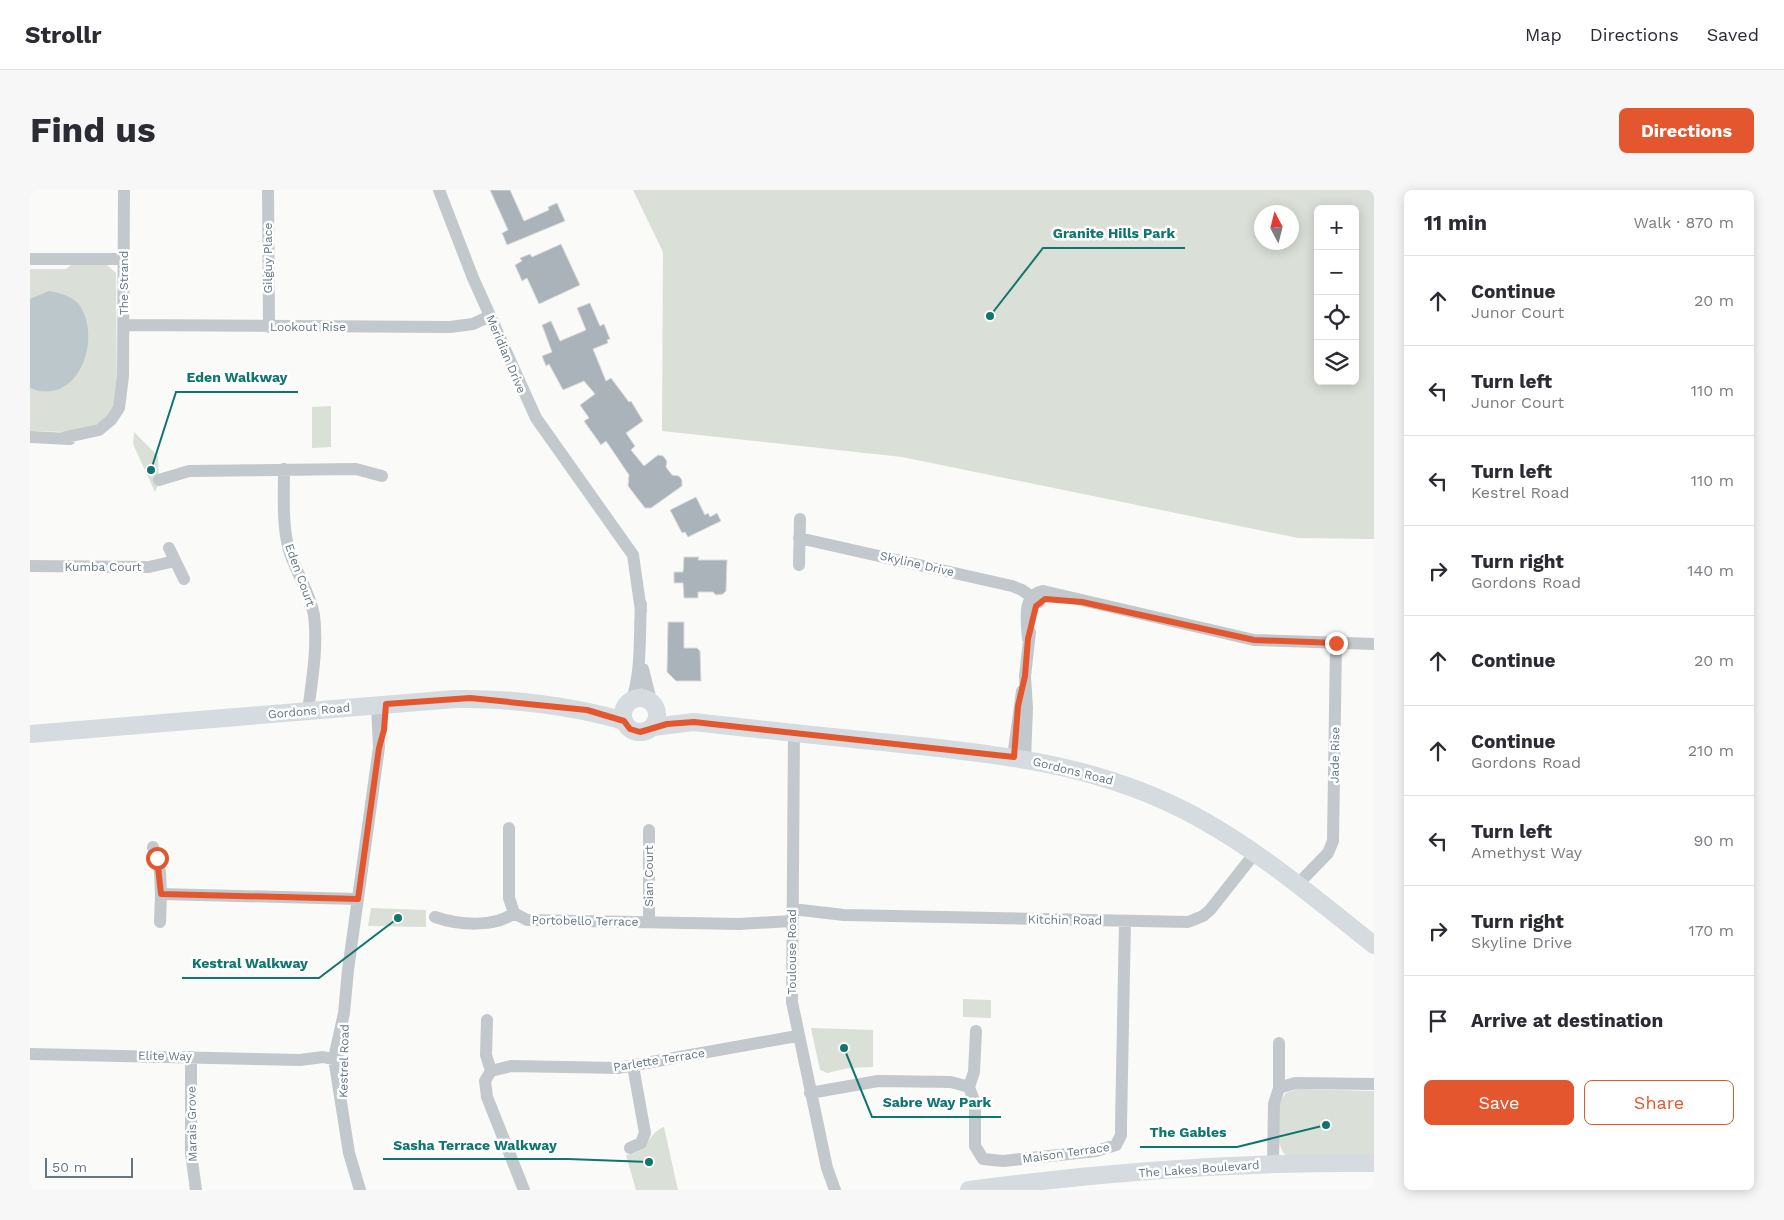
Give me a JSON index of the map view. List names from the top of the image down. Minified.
{"streets":{"street":["Gilguy Place","The Strand","Lookout Rise","Meridian Drive","Skyline Drive","Kumba Court","Eden Court","Gordons Road","Jade Rise","Sian Court","Kitchin Road","Portobello Terrace","Toulouse Road","Elite Way","Parlette Terrace","Kestrel Road","Marais Grove","Maison Terrace","The Lakes Boulevard"]},"crossings":[["Gilguy Place","Lookout Rise"],["The Strand","Lookout Rise"],["Lookout Rise","Meridian Drive"],["Meridian Drive","Gordons Road"],["Skyline Drive","Jade Rise"],["Eden Court","Gordons Road"],["Gordons Road","Jade Rise"],["Gordons Road","Kitchin Road"],["Gordons Road","Toulouse Road"],["Gordons Road","Kestrel Road"],["Sian Court","Portobello Terrace"],["Kitchin Road","Portobello Terrace"],["Kitchin Road","Toulouse Road"],["Kitchin Road","Maison Terrace"],["Portobello Terrace","Toulouse Road"],["Toulouse Road","Parlette Terrace"],["Elite Way","Kestrel Road"],["Elite Way","Marais Grove"]],"places":["Granite Hills Park","Eden Walkway","Kestral Walkway","Sabre Way Park","The Gables","Sasha Terrace Walkway"],"scale_bar":"50 m","north":"top","page":{"header":"Strollr","nav":["Map","Directions","Saved"],"buttons":["Directions",["Save","Share"]],"title":"Find us","heading":["11 min","Walk · 870 m"],"map_buttons":["+","−"],"list":[["Continue","Junor Court","20 m"],["Turn left","Junor Court","110 m"],["Turn left","Kestrel Road","110 m"],["Turn right","Gordons Road","140 m"],["Continue","20 m"],["Continue","Gordons Road","210 m"],["Turn left","Amethyst Way","90 m"],["Turn right","Skyline Drive","170 m"],"Arrive at destination"],"scale":"50 m"}}
